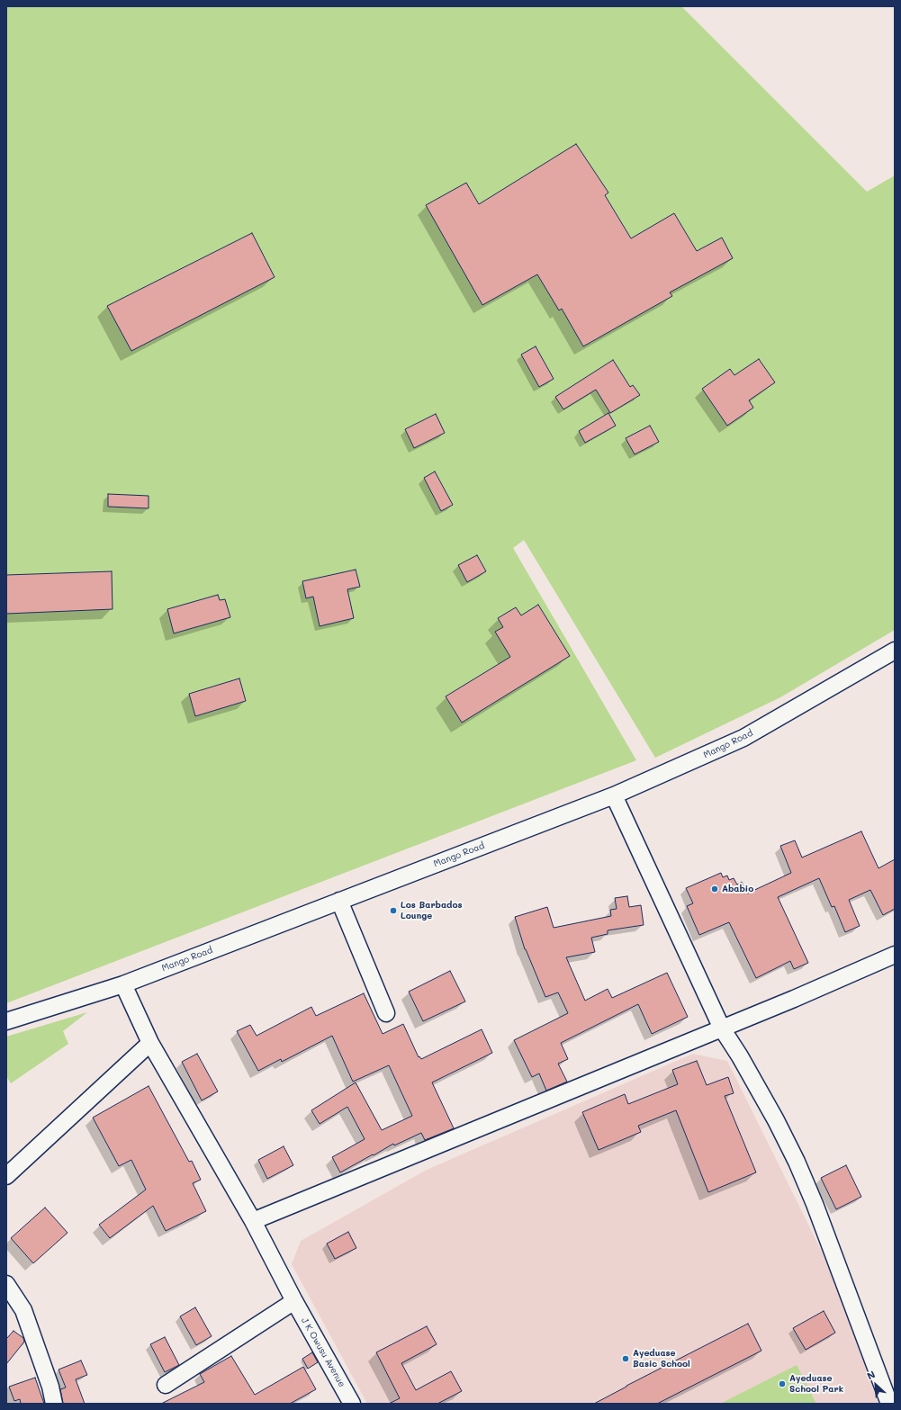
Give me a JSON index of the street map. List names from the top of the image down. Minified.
{"streets":{"street":["Mango Road","J K Owusu Avenue"]},"crossings":[["Mango Road","J K Owusu Avenue"]],"places":["Ababio","Los Barbados Lounge","Ayeduase Basic School","Ayeduase School Park"],"north":"top left"}
